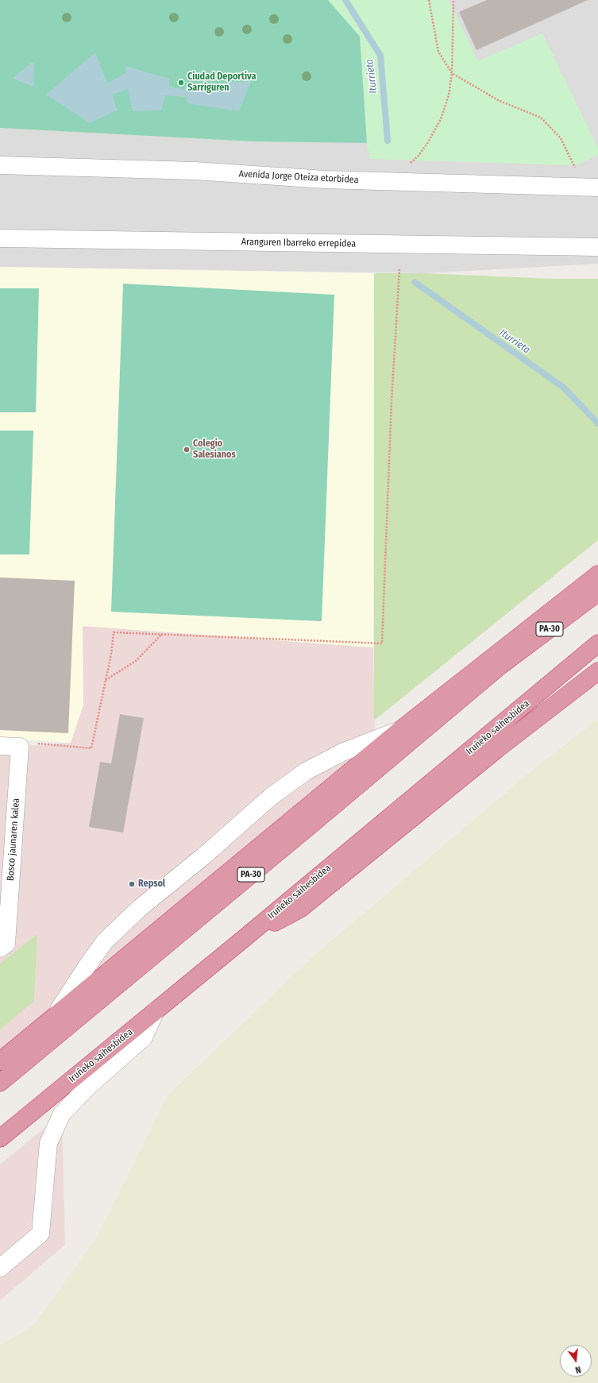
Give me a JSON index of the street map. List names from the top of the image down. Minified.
{"streets":{"highway":["PA-30","Iruñeko saihesbidea"],"street":["Avenida Jorge Oteiza etorbidea","Aranguren Ibarreko errepidea","Bosco jaunaren kalea"]},"water":["Iturrieta"],"places":["Ciudad Deportiva Sarriguren","Colegio Salesianos","Repsol"],"north":"bottom"}
